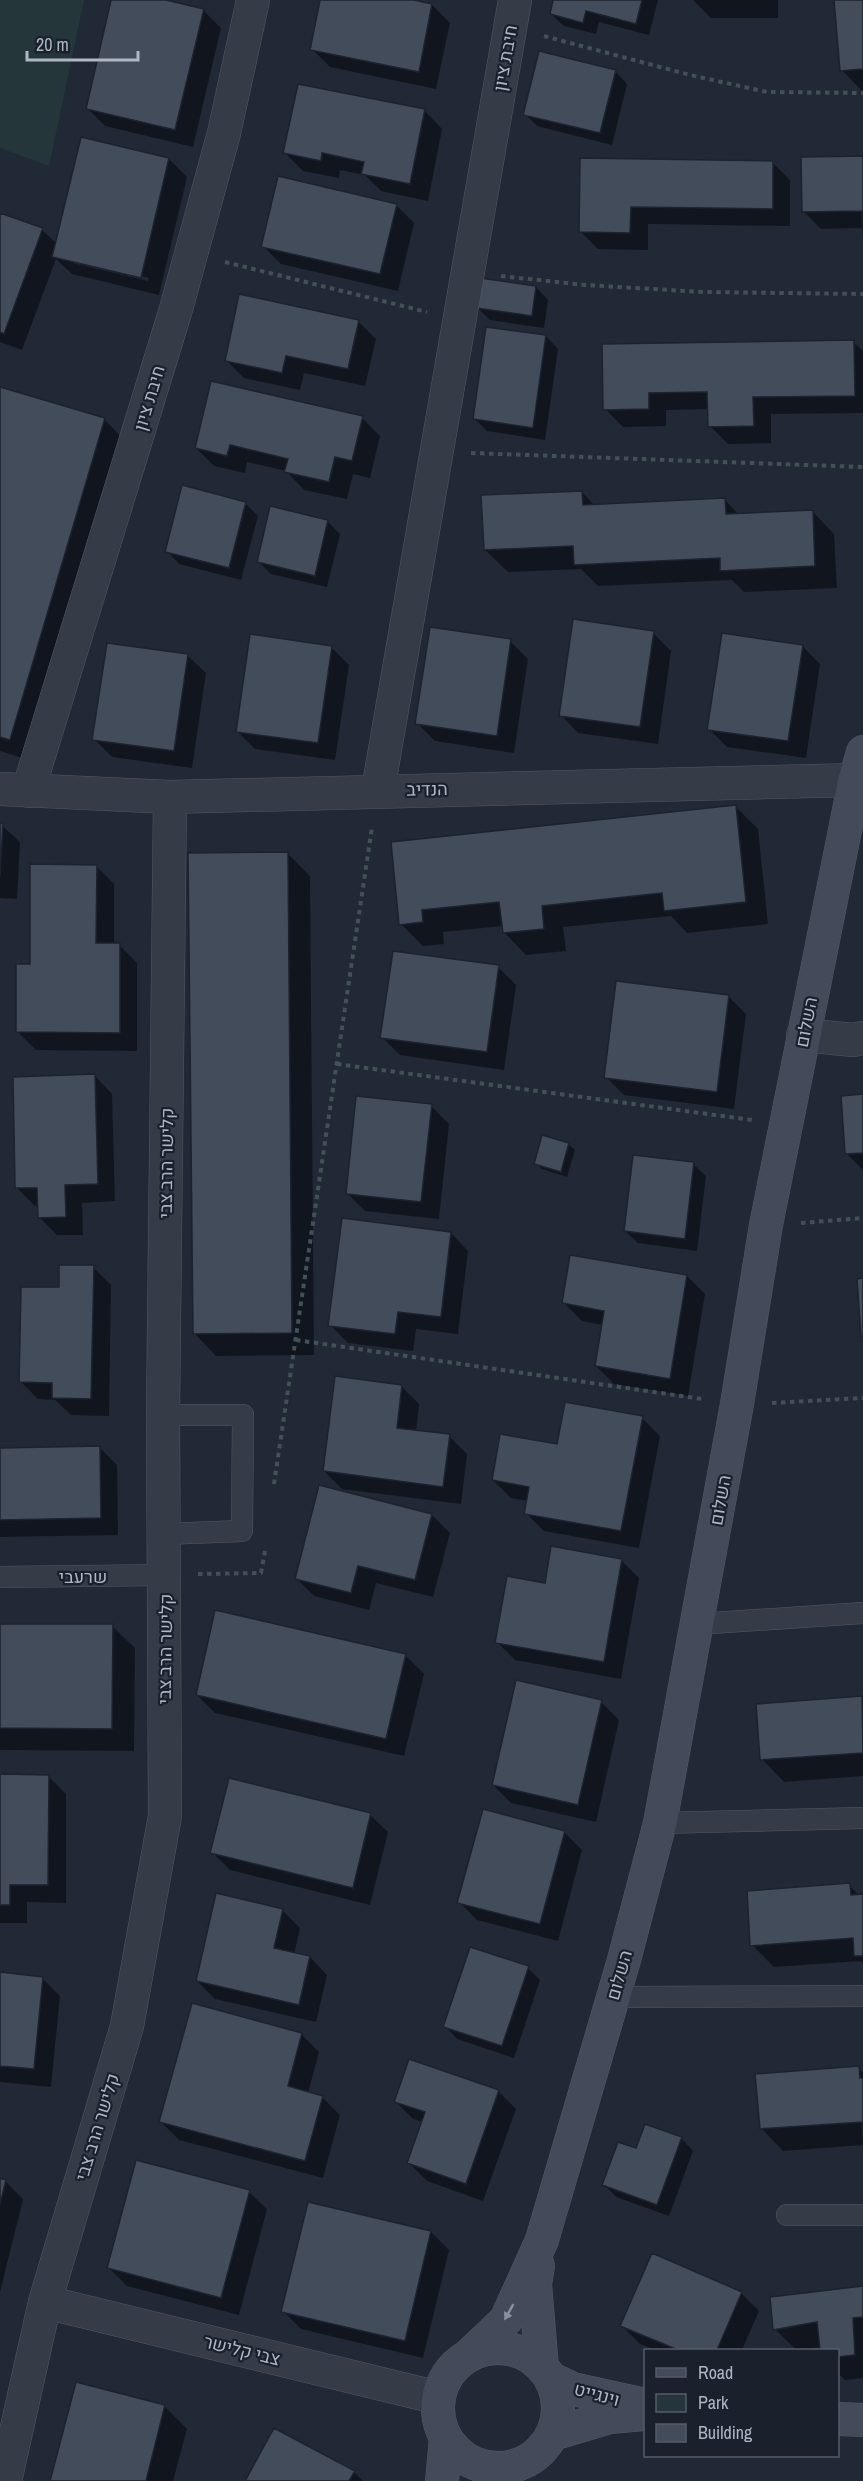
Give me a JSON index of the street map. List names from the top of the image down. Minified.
{"streets":{"street":["חיבת ציון","הנדיב","השלום","קלישר הרב צבי","צבי קלישר","וינגייט"],"lane":["שרעבי"]},"crossings":[["חיבת ציון","הנדיב"],["הנדיב","השלום"],["הנדיב","קלישר הרב צבי"],["השלום","צבי קלישר"],["השלום","וינגייט"],["קלישר הרב צבי","שרעבי"],["קלישר הרב צבי","צבי קלישר"],["צבי קלישר","וינגייט"]],"legend":["Road","Park","Building"],"scale_bar":"20 m"}
